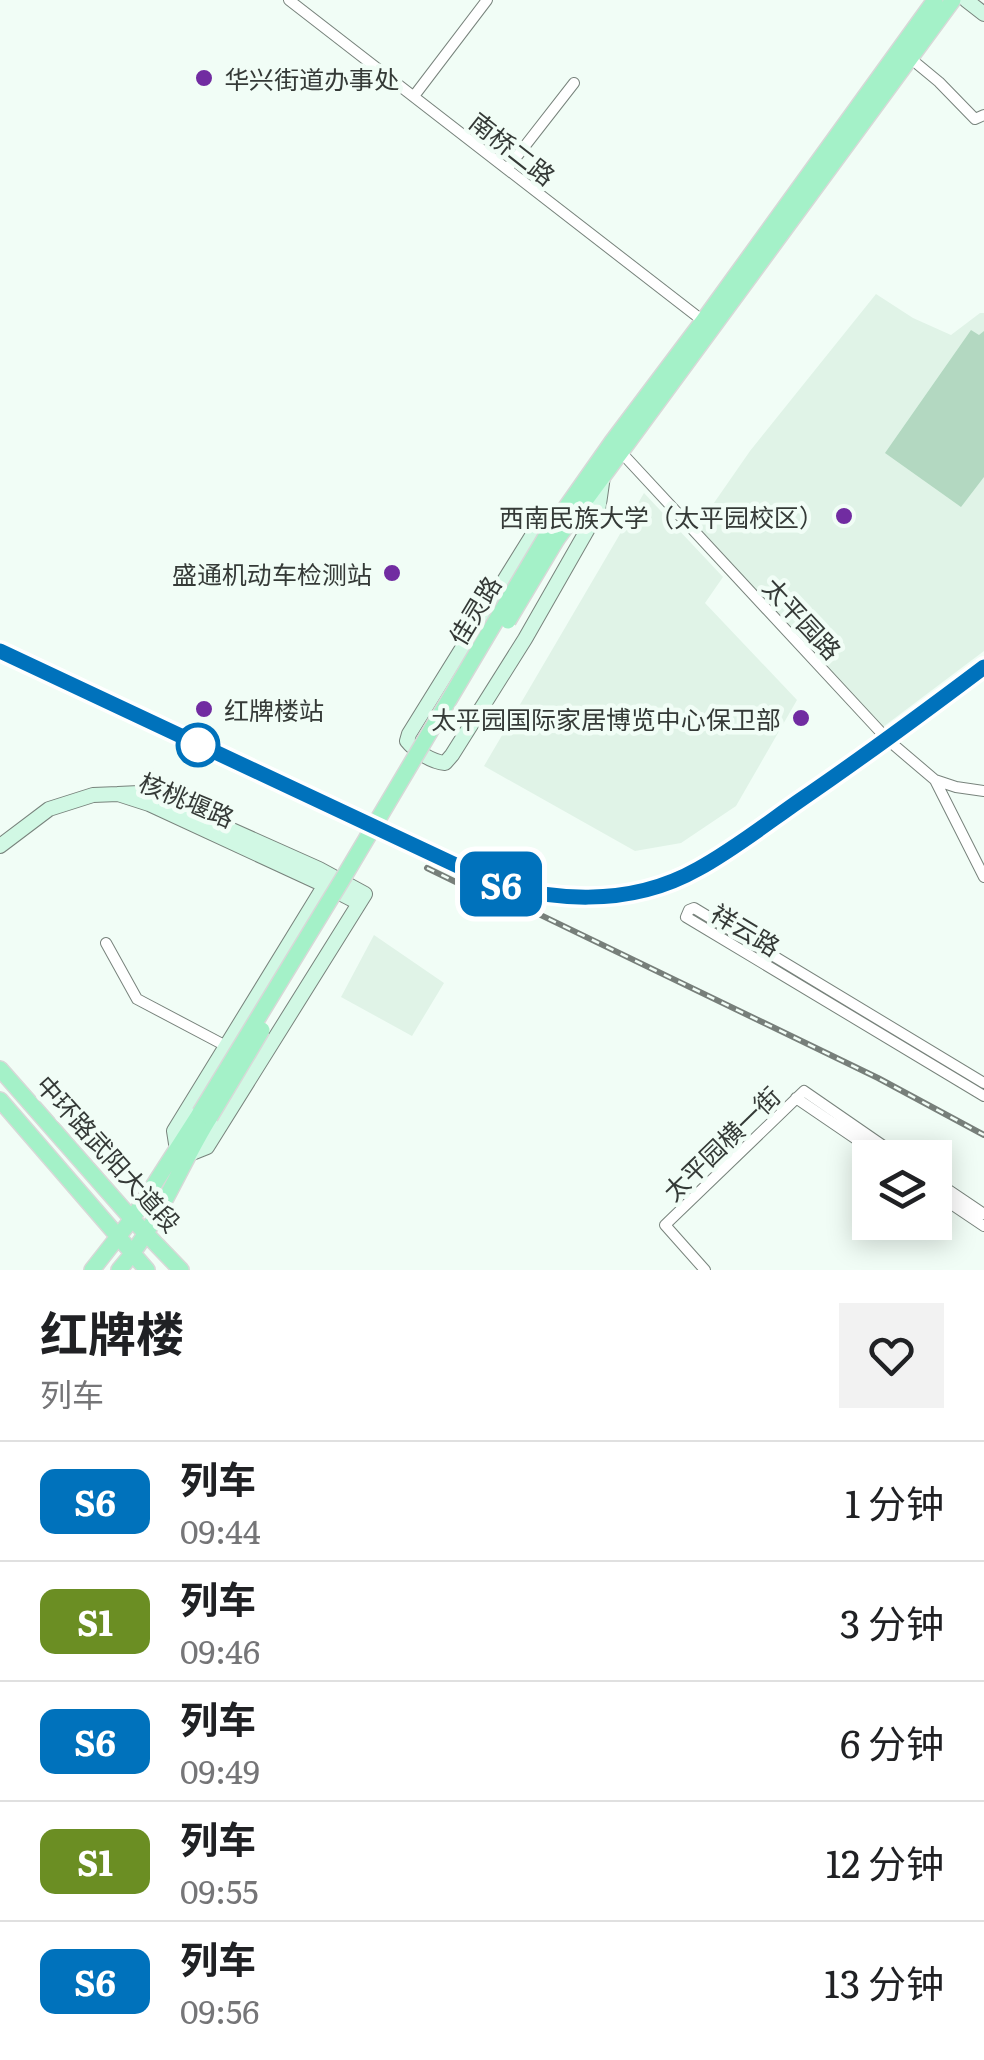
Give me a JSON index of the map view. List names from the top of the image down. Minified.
{"streets":{"main road":["佳灵路","中环路武阳大道段"],"street":["南桥二路","太平园路","核桃堰路","祥云路","太平园横一街"]},"crossings":[["南桥二路","佳灵路"],["佳灵路","太平园路"],["佳灵路","中环路武阳大道段"]],"places":["华兴街道办事处","西南民族大学（太平园校区）","盛通机动车检测站","红牌楼站","太平园国际家居博览中心保卫部"],"page":{"on_map":"S6","heading":["红牌楼","列车"],"list":[{"mark":"S6","name":"列车","note":"09:44","value":"1 分钟"},{"mark":"S1","name":"列车","note":"09:46","value":"3 分钟"},{"mark":"S6","name":"列车","note":"09:49","value":"6 分钟"},{"mark":"S1","name":"列车","note":"09:55","value":"12 分钟"},{"mark":"S6","name":"列车","note":"09:56","value":"13 分钟"}]}}
